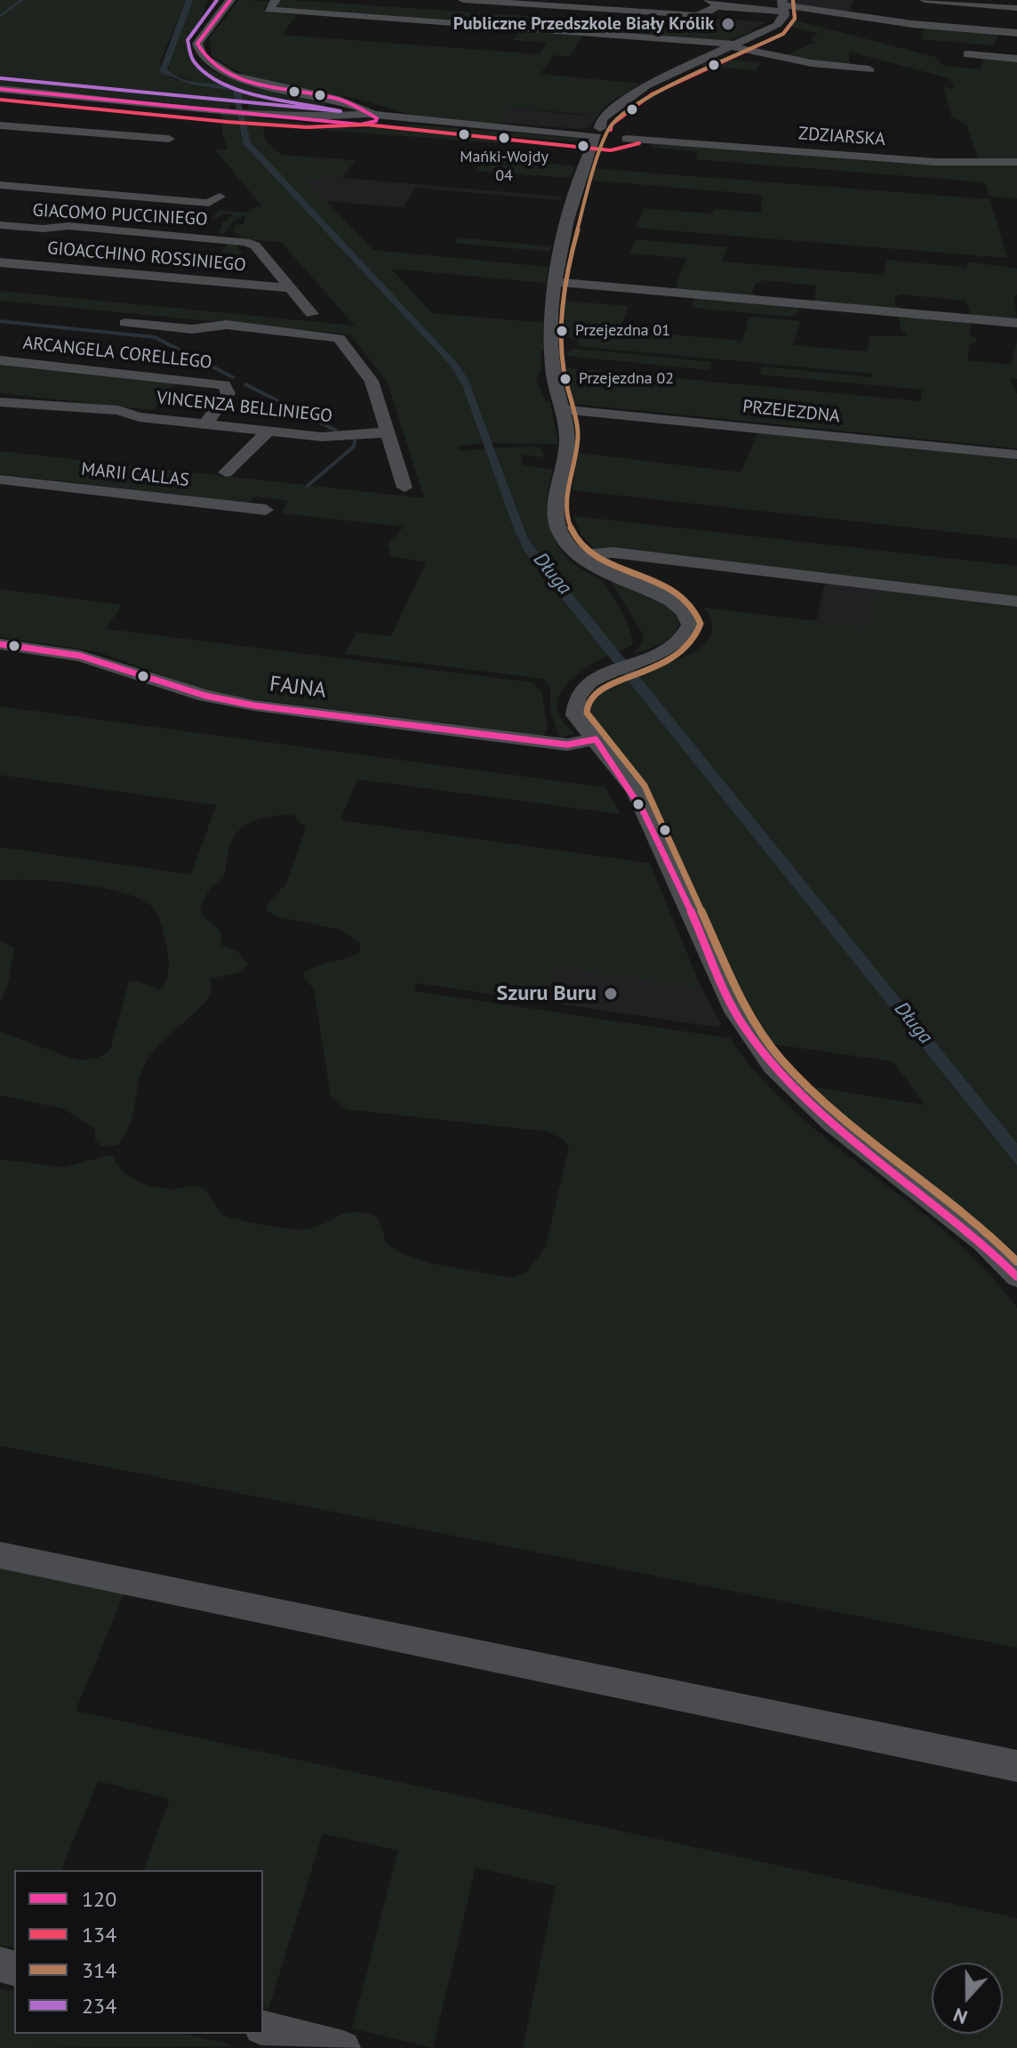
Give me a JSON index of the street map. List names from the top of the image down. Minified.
{"streets":{"street":["ZDZIARSKA","GIACOMO PUCCINIEGO","GIOACCHINO ROSSINIEGO","ARCANGELA CORELLEGO","VINCENZA BELLINIEGO","PRZEJEZDNA","MARII CALLAS","FAJNA"]},"crossings":[["GIACOMO PUCCINIEGO","GIOACCHINO ROSSINIEGO"],["ARCANGELA CORELLEGO","VINCENZA BELLINIEGO"]],"water":["Długa"],"places":["Publiczne Przedszkole Biały Królik","Mańki-Wojdy 04","Przejezdna 01","Przejezdna 02","Szuru Buru"],"lines":["transit line 120","transit line 134","transit line 314","transit line 234"],"legend":["120","134","314","234"],"north":"bottom"}
